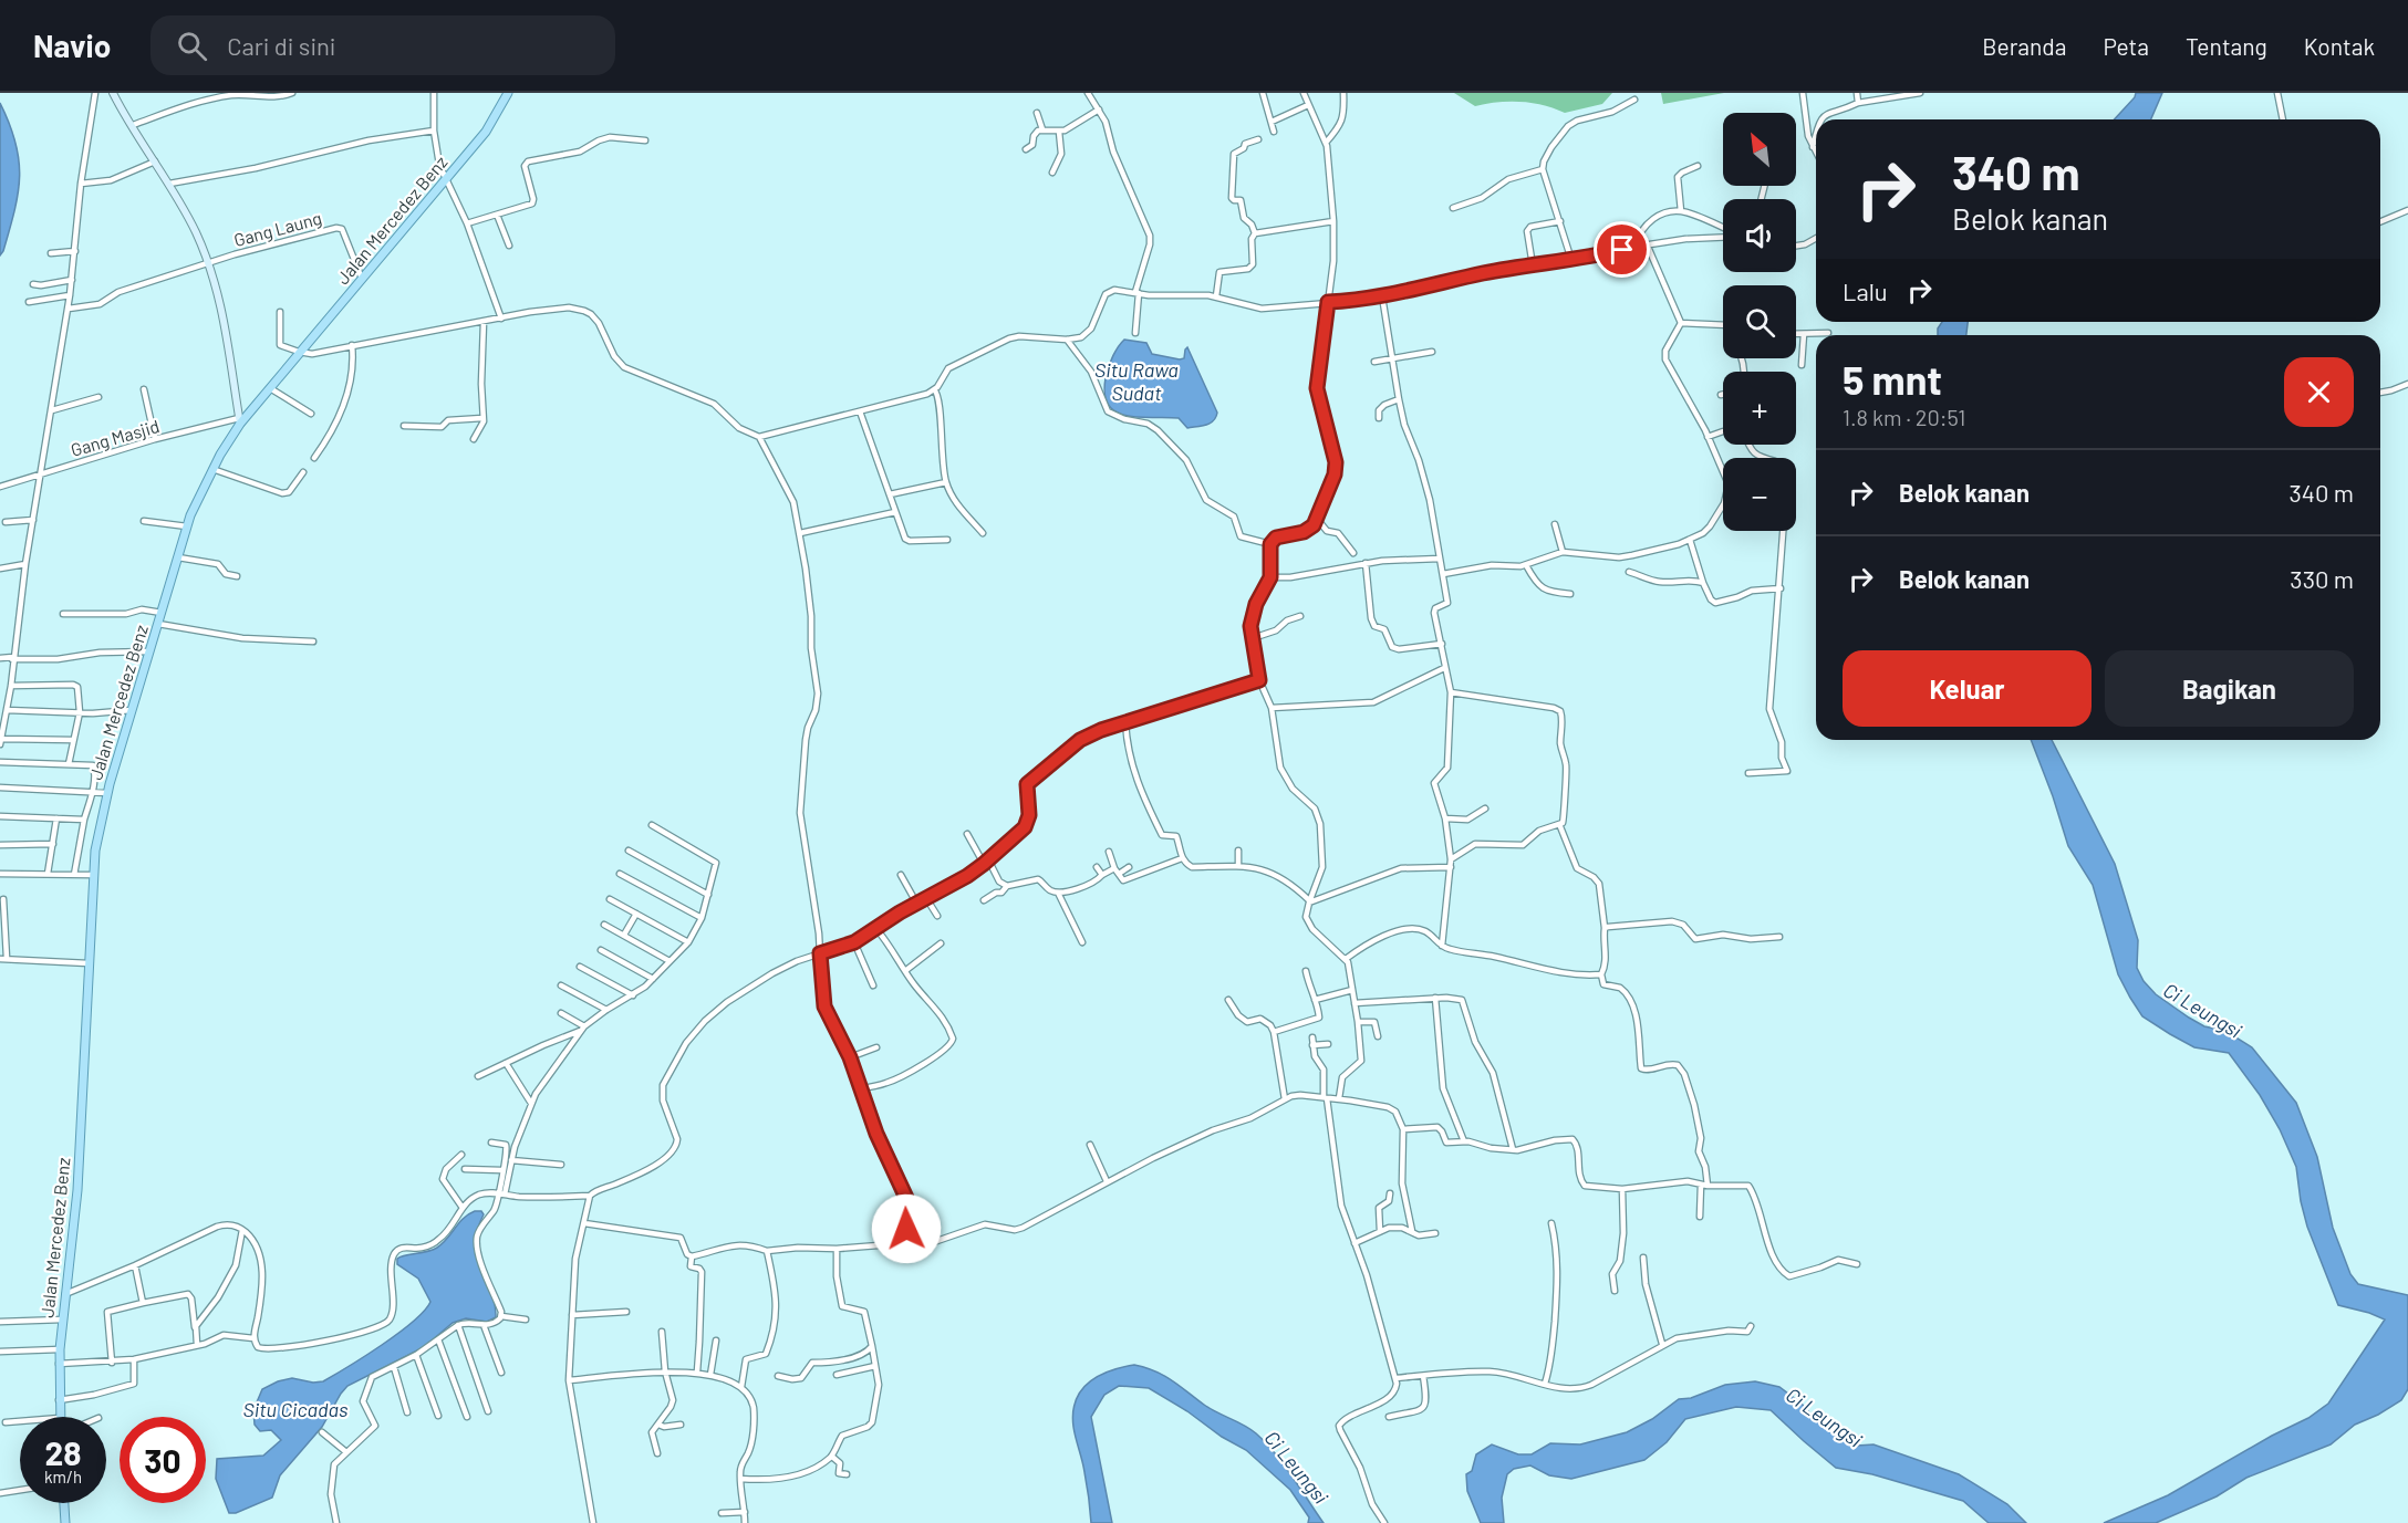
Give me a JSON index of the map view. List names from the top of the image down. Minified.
{"streets":{"main road":["Jalan Mercedez Benz"],"street":["Gang Laung","Gang Masjid"]},"crossings":[["Jalan Mercedez Benz","Gang Laung"],["Jalan Mercedez Benz","Gang Masjid"]],"water":["Situ Rawa Sudat","Ci Leungsi","Situ Cicadas"],"north":"top left","page":{"header":"Navio","search":"Cari di sini","nav":["Beranda","Peta","Tentang","Kontak"],"map_buttons":["+","−"],"turn":["340 m","Belok kanan"],"then":"Lalu","heading":["5 mnt","1.8 km · 20:51"],"list":[{"name":"Belok kanan","value":"340 m"},{"name":"Belok kanan","value":"330 m"}],"buttons":["Keluar","Bagikan"],"speed":"28 km/h","limit":"30"}}
